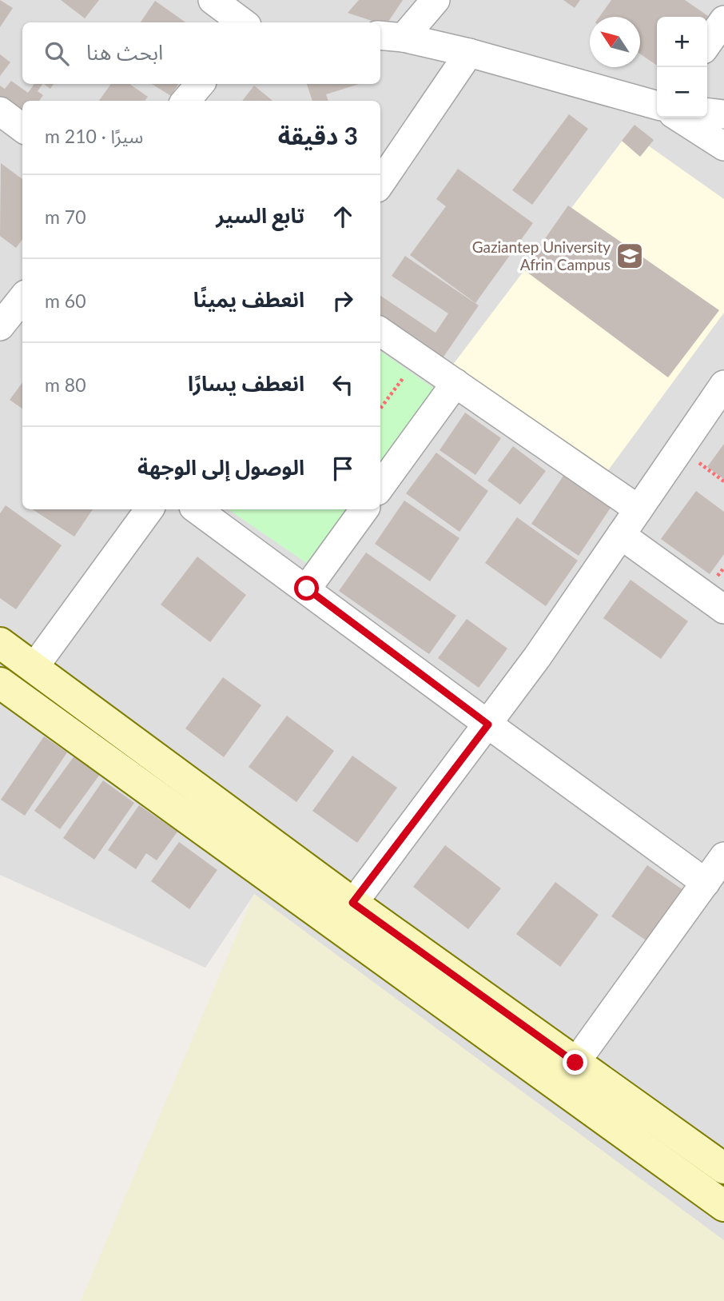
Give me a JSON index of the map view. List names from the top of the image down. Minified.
{"places":{"school or university":["Gaziantep University Afrin Campus"]},"north":"top left","page":{"map_buttons":["+","−"],"search":"ابحث هنا","heading":["3 دقيقة","سيرًا · 210 m"],"list":[["تابع السير","70 m"],["انعطف يمينًا","60 m"],["انعطف يسارًا","80 m"],"الوصول إلى الوجهة"]}}
